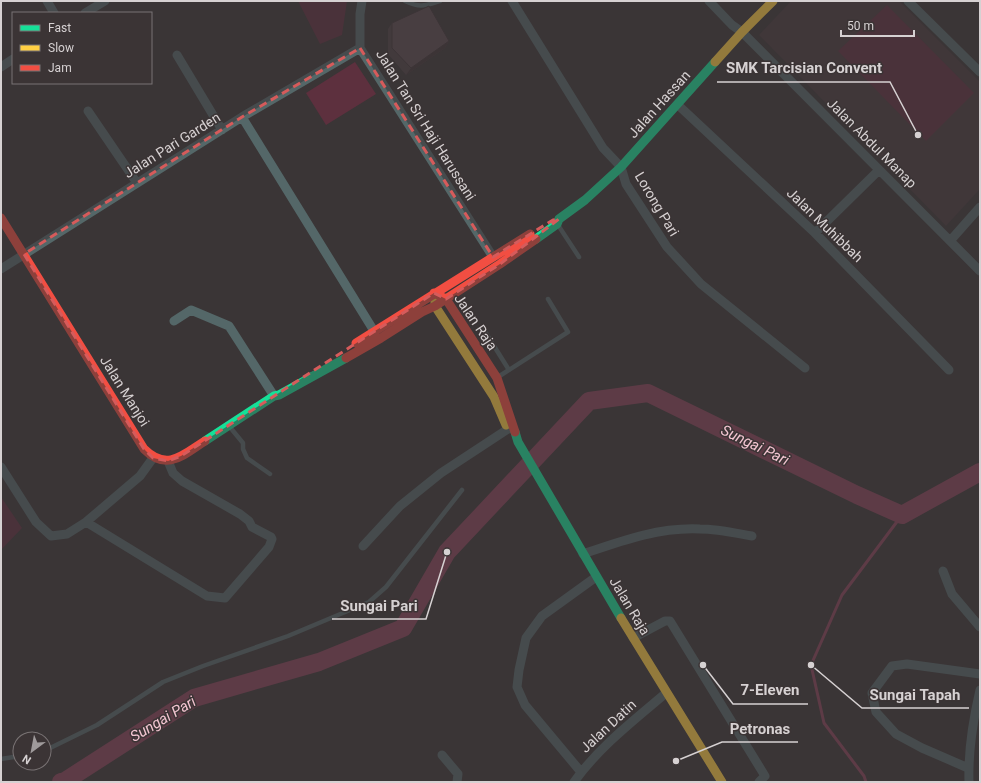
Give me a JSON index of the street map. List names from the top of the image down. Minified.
{"streets":{"street":["Jalan Hassan","Jalan Tan Sri Haji Harussani","Jalan Abdul Manap","Jalan Pari Garden","Lorong Pari","Jalan Muhibbah","Jalan Raja","Jalan Manjoi","Jalan Datin"]},"crossings":[["Jalan Hassan","Jalan Tan Sri Haji Harussani"],["Jalan Hassan","Jalan Abdul Manap"],["Jalan Hassan","Lorong Pari"],["Jalan Hassan","Jalan Muhibbah"],["Jalan Hassan","Jalan Raja"],["Jalan Tan Sri Haji Harussani","Jalan Pari Garden"],["Jalan Pari Garden","Jalan Manjoi"],["Jalan Raja","Jalan Datin"]],"water":["Sungai Pari"],"places":["SMK Tarcisian Convent","Sungai Pari","7-Eleven","Sungai Tapah","Petronas"],"legend":["Fast","Slow","Jam"],"scale_bar":"50 m","north":"bottom left"}
